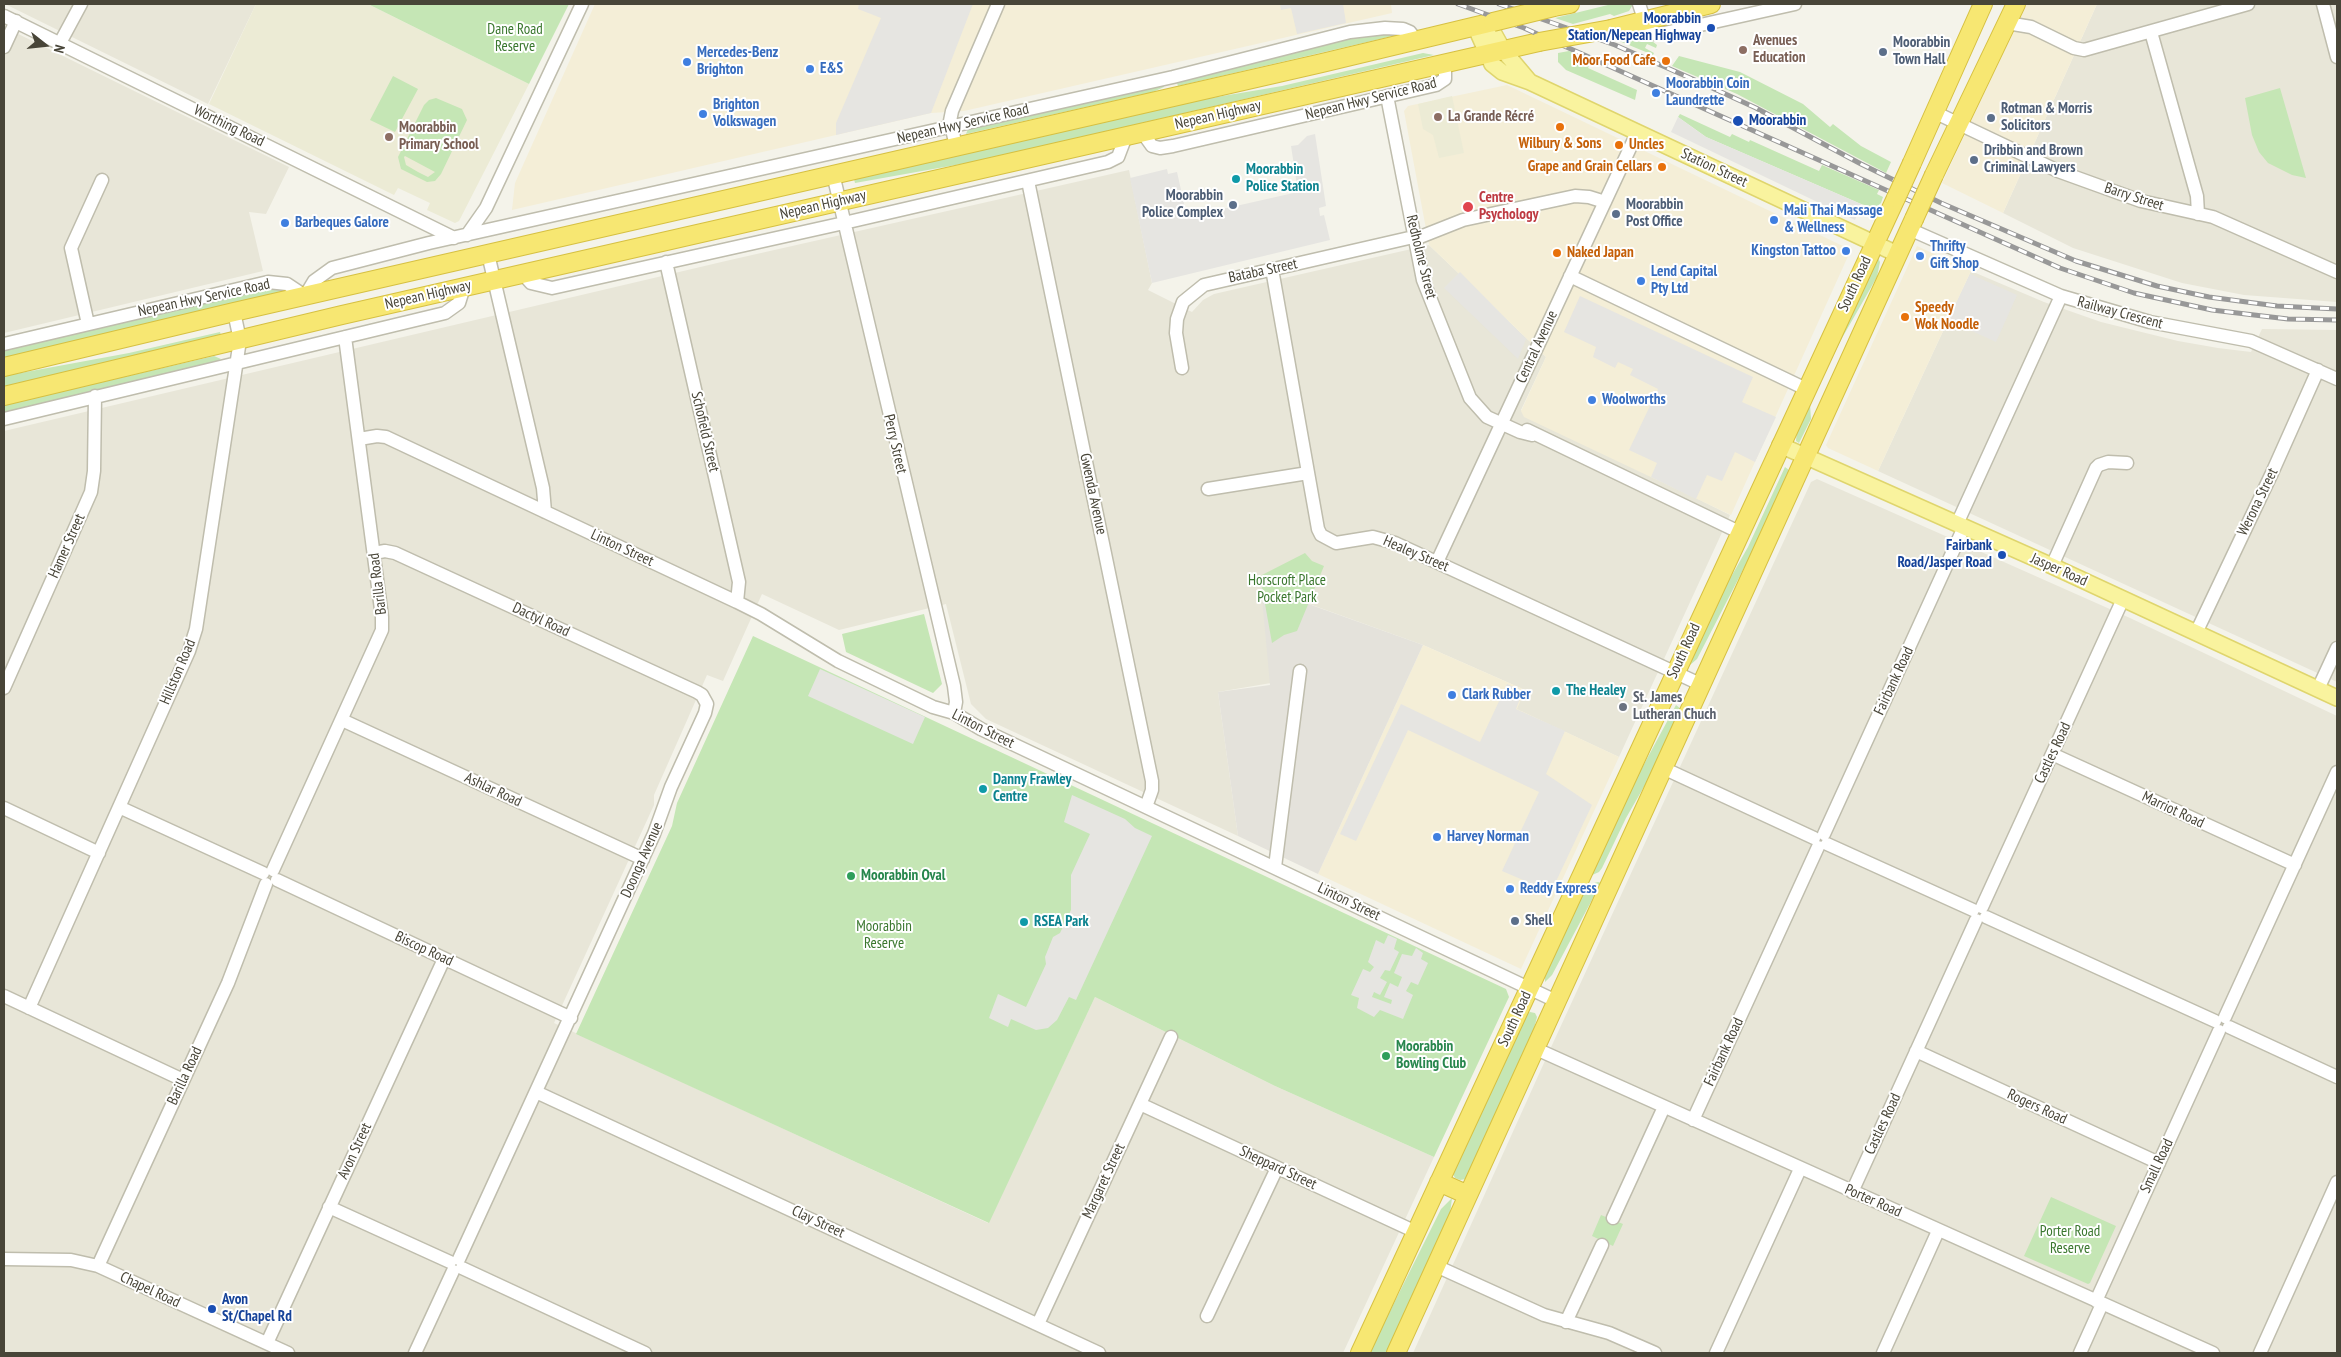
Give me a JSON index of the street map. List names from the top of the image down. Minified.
{"streets":{"highway":["Nepean Highway","South Road"],"main road":["Station Street","Jasper Road"],"street":["Nepean Hwy Service Road","Worthing Road","Barry Street","Redholme Street","Bataba Street","Railway Crescent","Central Avenue","Schofield Street","Perry Street","Gwenda Avenue","Werona Street","Hamer Street","Linton Street","Healey Street","Barilla Road","Dactyl Road","Hillston Road","Fairbank Road","Castles Road","Ashlar Road","Marriot Road","Doonga Avenue","Biscop Road","Rogers Road","Avon Street","Small Road","Sheppard Street","Margaret Street","Porter Road","Clay Street","Chapel Road"]},"crossings":[["Nepean Hwy Service Road","Nepean Highway"],["Nepean Hwy Service Road","Worthing Road"],["Nepean Hwy Service Road","Redholme Street"],["Nepean Highway","Station Street"],["Nepean Highway","Perry Street"],["Nepean Highway","Hillston Road"],["Station Street","South Road"],["Station Street","Central Avenue"],["Barry Street","South Road"],["Redholme Street","Bataba Street"],["Redholme Street","South Road"],["Redholme Street","Central Avenue"],["Bataba Street","Central Avenue"],["Bataba Street","Healey Street"],["South Road","Railway Crescent"],["South Road","Linton Street"],["South Road","Healey Street"],["South Road","Jasper Road"],["South Road","Sheppard Street"],["South Road","Porter Road"],["Railway Crescent","Werona Street"],["Railway Crescent","Fairbank Road"],["Central Avenue","Healey Street"],["Schofield Street","Linton Street"],["Perry Street","Linton Street"],["Gwenda Avenue","Linton Street"],["Werona Street","Jasper Road"],["Linton Street","Barilla Road"],["Jasper Road","Fairbank Road"],["Jasper Road","Castles Road"],["Barilla Road","Dactyl Road"],["Barilla Road","Ashlar Road"],["Barilla Road","Biscop Road"],["Barilla Road","Chapel Road"],["Dactyl Road","Doonga Avenue"],["Hillston Road","Biscop Road"],["Fairbank Road","Porter Road"],["Castles Road","Marriot Road"],["Castles Road","Rogers Road"],["Castles Road","Porter Road"],["Ashlar Road","Doonga Avenue"],["Marriot Road","Small Road"],["Doonga Avenue","Biscop Road"],["Doonga Avenue","Clay Street"],["Biscop Road","Avon Street"],["Rogers Road","Small Road"],["Avon Street","Chapel Road"],["Small Road","Porter Road"],["Sheppard Street","Margaret Street"],["Margaret Street","Clay Street"]],"parks":["Dane Road Reserve","Horscroft Place Pocket Park","Moorabbin Reserve","Porter Road Reserve"],"places":["Moorabbin Station/Nepean Highway","Avenues Education","Moorabbin Town Hall","Moor Food Cafe","Mercedes-Benz Brighton","E&S","Moorabbin Coin Laundrette","Brighton Volkswagen","La Grande Récré","Rotman & Morris Solicitors","Moorabbin","Wilbury & Sons","Moorabbin Primary School","Uncles","Dribbin and Brown Criminal Lawyers","Grape and Grain Cellars","Moorabbin Police Station","Moorabbin Police Complex","Centre Psychology","Moorabbin Post Office","Mali Thai Massage & Wellness","Barbeques Galore","Kingston Tattoo","Naked Japan","Thrifty Gift Shop","Lend Capital Pty Ltd","Speedy Wok Noodle","Woolworths","Fairbank Road/Jasper Road","The Healey","Clark Rubber","St. James Lutheran Chuch","Danny Frawley Centre","Harvey Norman","Moorabbin Oval","Reddy Express","Shell","RSEA Park","Moorabbin Bowling Club","Avon St/Chapel Rd"],"north":"right"}
